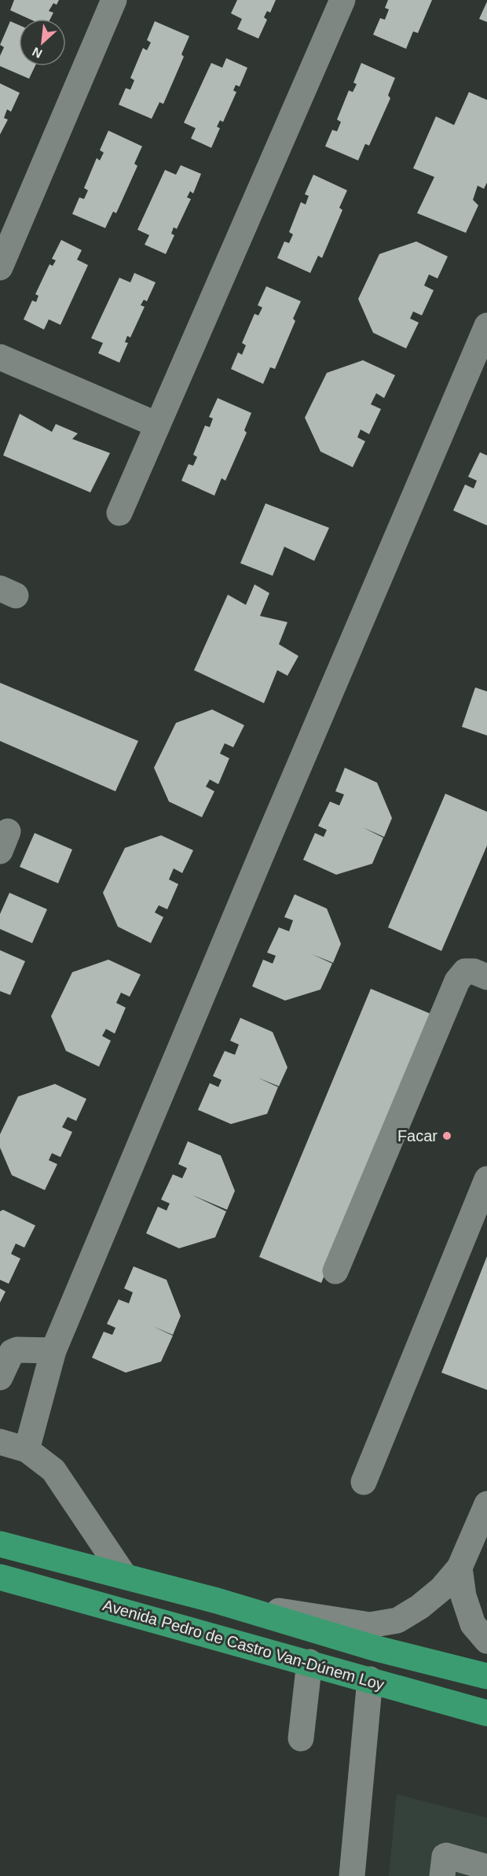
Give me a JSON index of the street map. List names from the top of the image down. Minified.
{"streets":{"highway":["Avenida Pedro de Castro Van-Dúnem Loy"]},"places":["Facar"],"north":"bottom left"}
